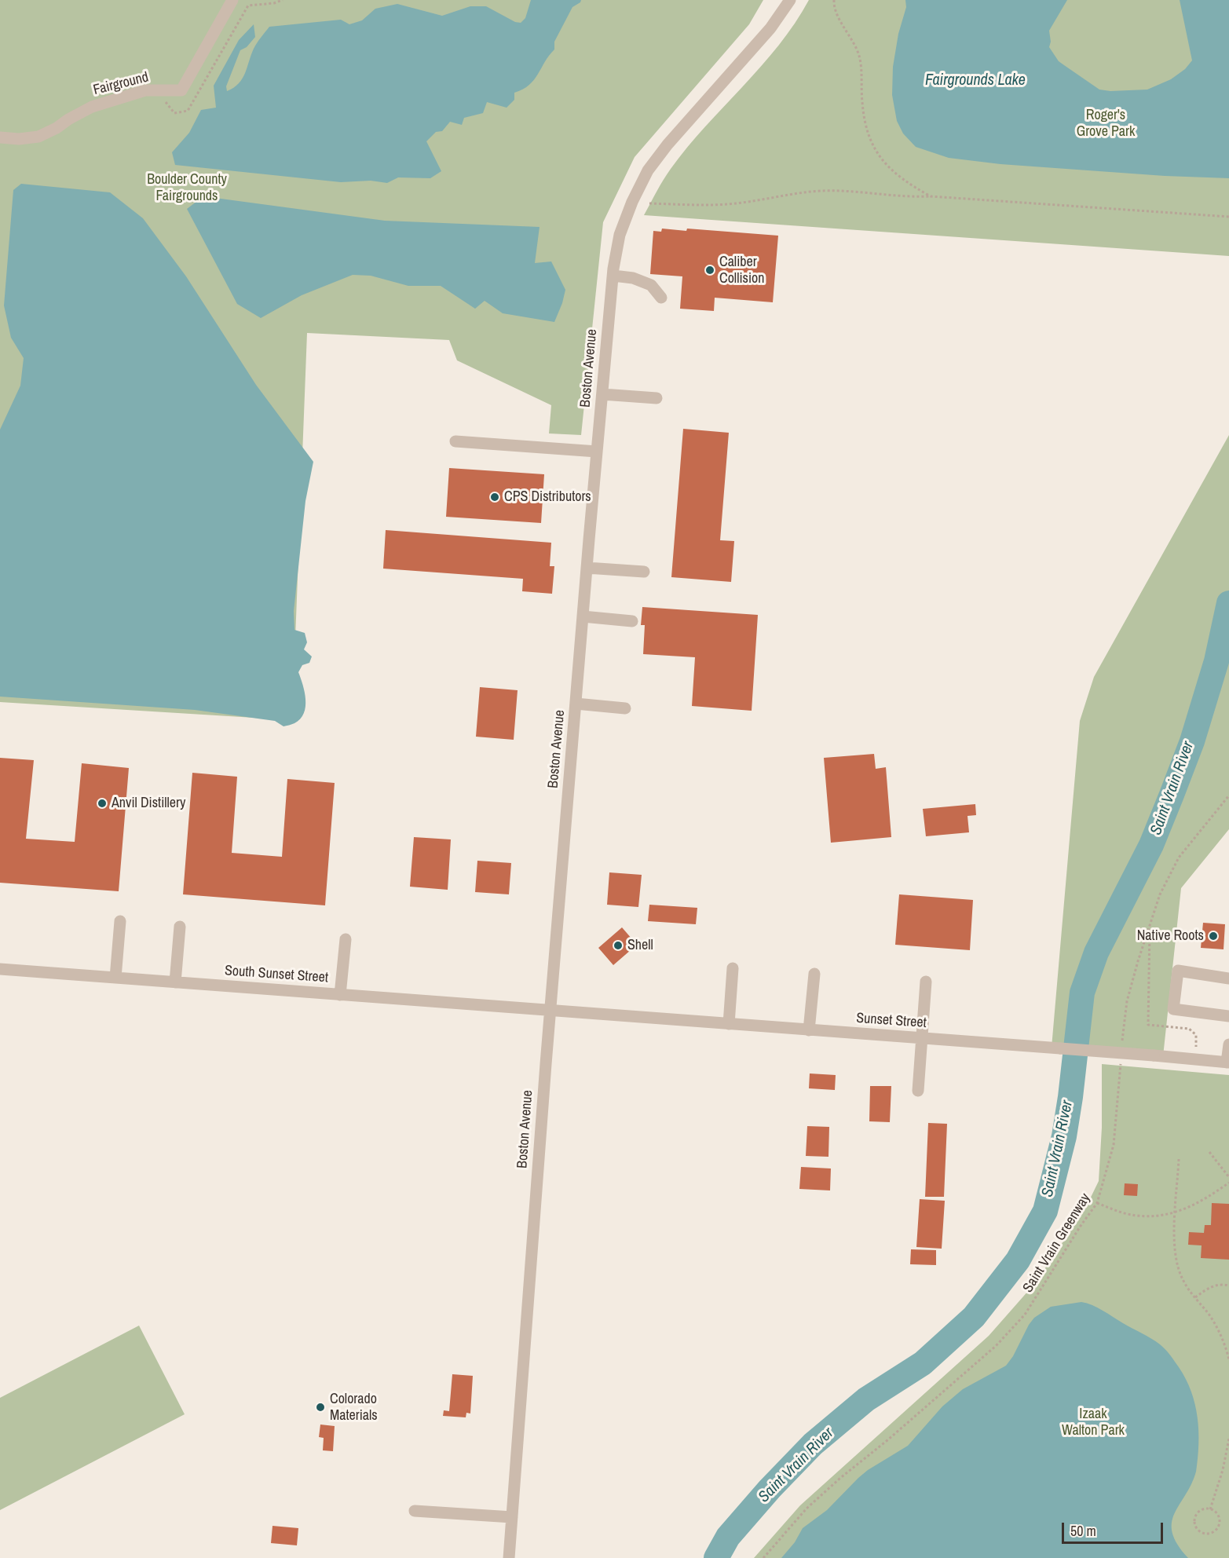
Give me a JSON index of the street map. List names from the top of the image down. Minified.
{"streets":{"street":["Fairground","Boston Avenue","South Sunset Street","Sunset Street"],"path":["Saint Vrain Greenway"]},"crossings":[["Boston Avenue","South Sunset Street"],["Boston Avenue","Sunset Street"],["South Sunset Street","Sunset Street"]],"water":["Fairgrounds Lake","Saint Vrain River"],"parks":["Roger's Grove Park","Boulder County Fairgrounds","Izaak Walton Park"],"places":["Caliber Collision","CPS Distributors","Anvil Distillery","Native Roots","Shell","Colorado Materials"],"scale_bar":"50 m"}
